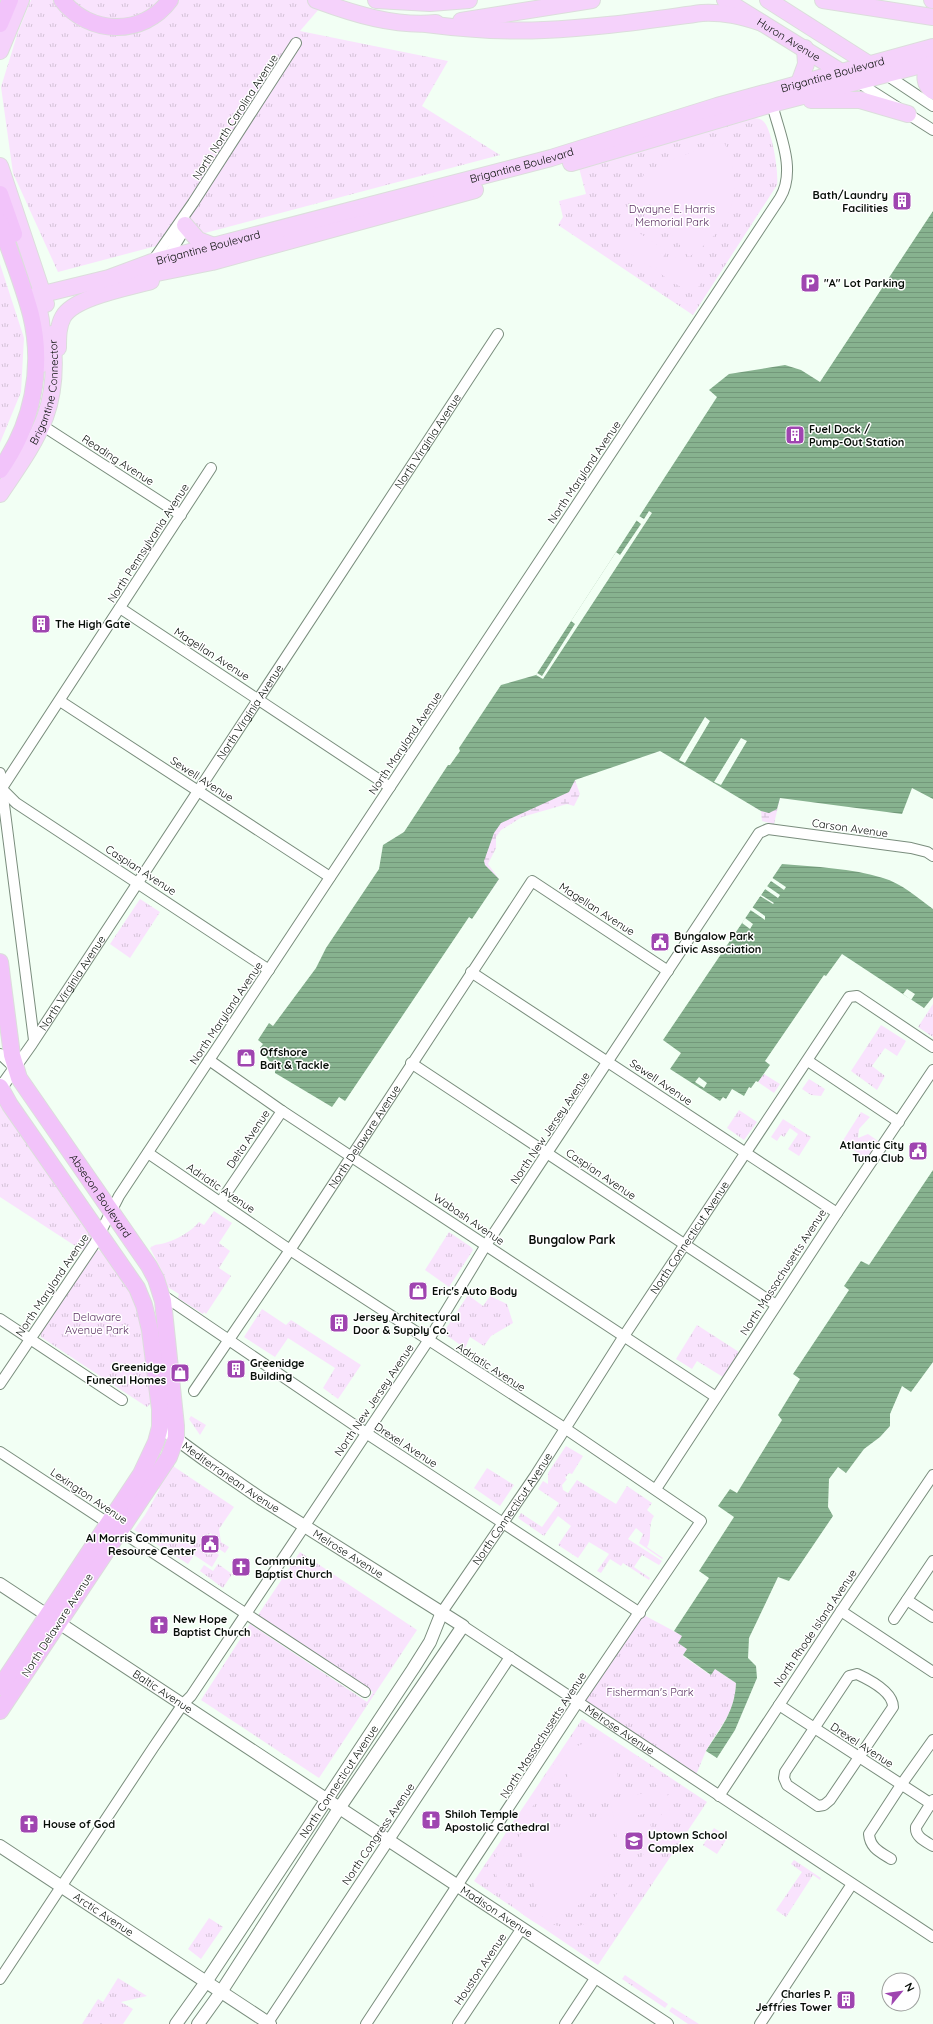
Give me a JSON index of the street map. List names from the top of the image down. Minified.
{"streets":{"highway":["Brigantine Connector","North Delaware Avenue","Absecon Boulevard"],"main road":["Huron Avenue","Brigantine Boulevard"],"street":["North North Carolina Avenue","North Virginia Avenue","Reading Avenue","North Maryland Avenue","North Pennsylvania Avenue","Magellan Avenue","Sewell Avenue","Carson Avenue","Caspian Avenue","North New Jersey Avenue","Delta Avenue","Adriatic Avenue","Wabash Avenue","North Connecticut Avenue","North Massachusetts Avenue","Drexel Avenue","Mediterranean Avenue","Lexington Avenue","Melrose Avenue","North Rhode Island Avenue","Baltic Avenue","North Congress Avenue","Madison Avenue","Arctic Avenue","Houston Avenue"]},"crossings":[["Huron Avenue","Brigantine Boulevard"],["Brigantine Boulevard","North North Carolina Avenue"],["Brigantine Boulevard","Brigantine Connector"],["Brigantine Boulevard","North Maryland Avenue"],["Brigantine Connector","Reading Avenue"],["North Virginia Avenue","Magellan Avenue"],["North Virginia Avenue","Sewell Avenue"],["North Virginia Avenue","Caspian Avenue"],["North Virginia Avenue","Absecon Boulevard"],["Reading Avenue","North Pennsylvania Avenue"],["North Maryland Avenue","Magellan Avenue"],["North Maryland Avenue","Sewell Avenue"],["North Maryland Avenue","Caspian Avenue"],["North Maryland Avenue","Adriatic Avenue"],["North Maryland Avenue","Absecon Boulevard"],["North Maryland Avenue","Wabash Avenue"],["North Pennsylvania Avenue","Magellan Avenue"],["North Pennsylvania Avenue","Sewell Avenue"],["North Pennsylvania Avenue","Caspian Avenue"],["Magellan Avenue","North New Jersey Avenue"],["Magellan Avenue","North Delaware Avenue"],["Sewell Avenue","North New Jersey Avenue"],["Sewell Avenue","North Delaware Avenue"],["Sewell Avenue","North Connecticut Avenue"],["Sewell Avenue","North Massachusetts Avenue"],["Carson Avenue","North New Jersey Avenue"],["Caspian Avenue","North New Jersey Avenue"],["Caspian Avenue","North Delaware Avenue"],["Caspian Avenue","North Connecticut Avenue"],["Caspian Avenue","North Massachusetts Avenue"],["North New Jersey Avenue","Adriatic Avenue"],["North New Jersey Avenue","Wabash Avenue"],["North New Jersey Avenue","Drexel Avenue"],["North New Jersey Avenue","Mediterranean Avenue"],["North New Jersey Avenue","Lexington Avenue"],["North New Jersey Avenue","Melrose Avenue"],["North New Jersey Avenue","Baltic Avenue"],["North New Jersey Avenue","Arctic Avenue"],["North Delaware Avenue","Adriatic Avenue"],["North Delaware Avenue","Absecon Boulevard"],["North Delaware Avenue","Wabash Avenue"],["North Delaware Avenue","Drexel Avenue"],["North Delaware Avenue","Mediterranean Avenue"],["North Delaware Avenue","Lexington Avenue"],["North Delaware Avenue","Baltic Avenue"],["Delta Avenue","Adriatic Avenue"],["Delta Avenue","Wabash Avenue"],["Adriatic Avenue","North Connecticut Avenue"],["Adriatic Avenue","North Massachusetts Avenue"],["Absecon Boulevard","Drexel Avenue"],["Absecon Boulevard","Mediterranean Avenue"],["Wabash Avenue","North Connecticut Avenue"],["Wabash Avenue","North Massachusetts Avenue"],["North Connecticut Avenue","Drexel Avenue"],["North Connecticut Avenue","Melrose Avenue"],["North Connecticut Avenue","Baltic Avenue"],["North Connecticut Avenue","Madison Avenue"],["North Connecticut Avenue","Arctic Avenue"],["North Massachusetts Avenue","Drexel Avenue"],["North Massachusetts Avenue","Melrose Avenue"],["North Massachusetts Avenue","Madison Avenue"],["Drexel Avenue","North Rhode Island Avenue"],["Mediterranean Avenue","Melrose Avenue"],["Melrose Avenue","North Rhode Island Avenue"],["Melrose Avenue","North Congress Avenue"],["Baltic Avenue","Madison Avenue"],["North Congress Avenue","Madison Avenue"],["North Congress Avenue","Arctic Avenue"],["Madison Avenue","Houston Avenue"]],"districts":["Bungalow Park"],"parks":["Dwayne E. Harris Memorial Park","Delaware Avenue Park","Fisherman's Park"],"places":{"building":["Bath/Laundry Facilities","Fuel Dock / Pump-Out Station","The High Gate","Jersey Architectural Door & Supply Co.","Greenidge Building","Charles P. Jeffries Tower"],"parking":["\"A\" Lot Parking"],"public building":["Bungalow Park Civic Association","Atlantic City Tuna Club","Al Morris Community Resource Center"],"shop":["Offshore Bait & Tackle","Eric's Auto Body","Greenidge Funeral Homes"],"church":["Community Baptist Church","New Hope Baptist Church","Shiloh Temple Apostolic Cathedral","House of God"],"school or university":["Uptown School Complex"]},"north":"top right"}
